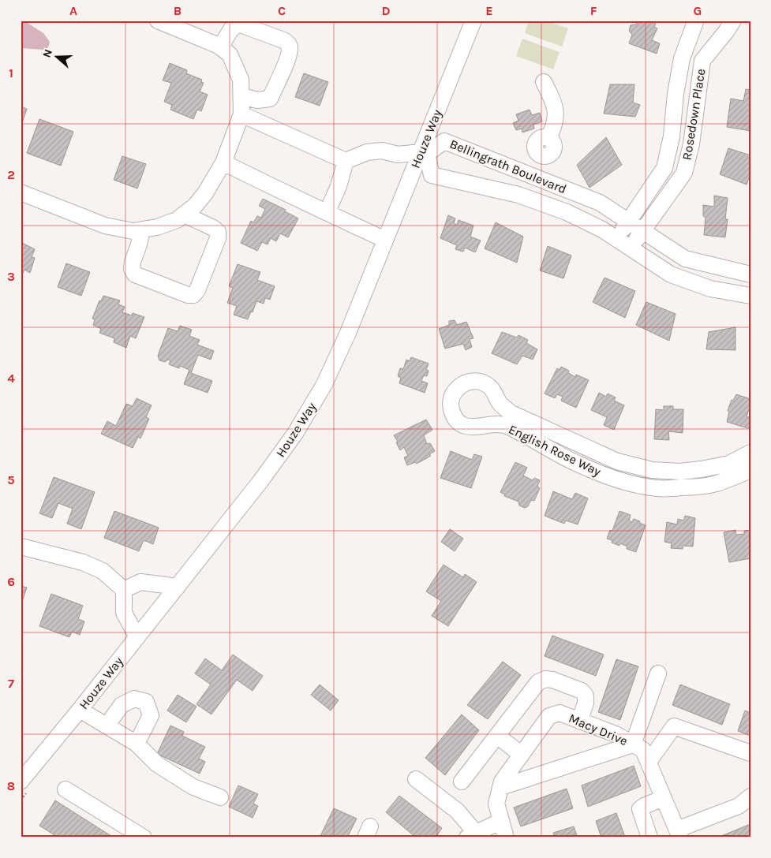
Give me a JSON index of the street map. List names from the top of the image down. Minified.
{"streets":{"street":["Rosedown Place","Houze Way","Bellingrath Boulevard","English Rose Way","Macy Drive"]},"crossings":[["Rosedown Place","Bellingrath Boulevard"],["Houze Way","Bellingrath Boulevard"]],"north":"left","grid":{"columns":["A","B","C","D","E","F","G"],"rows":["1","2","3","4","5","6","7","8"]}}
